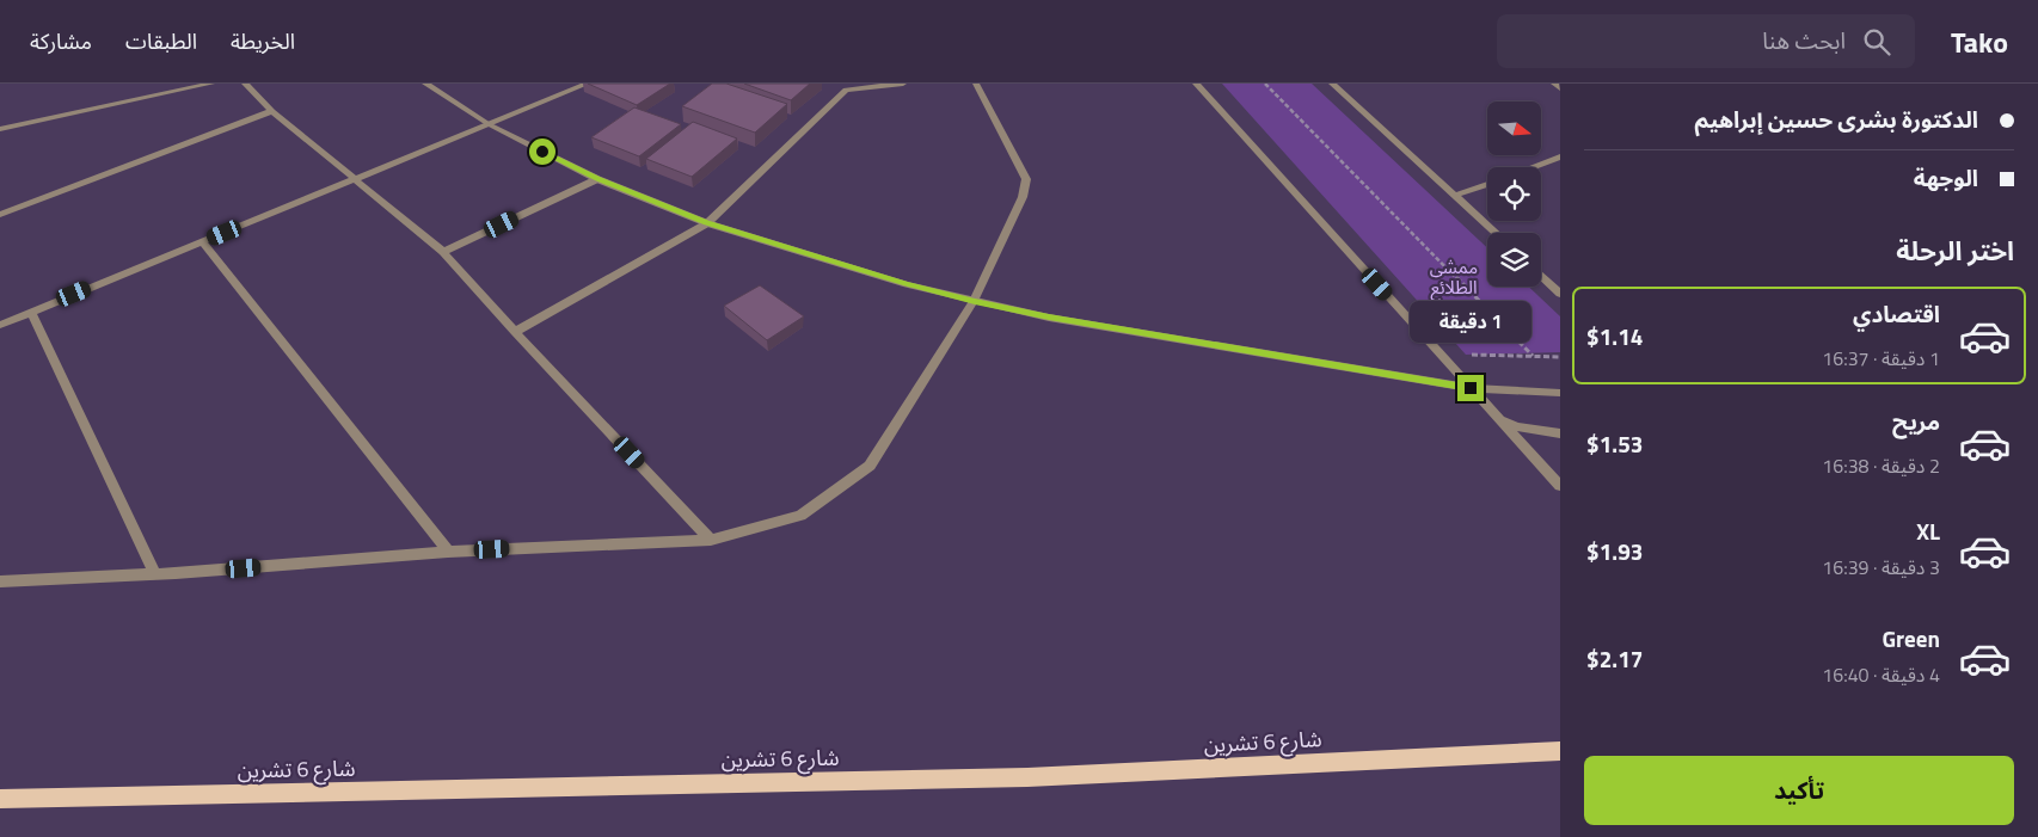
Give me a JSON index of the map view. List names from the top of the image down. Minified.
{"streets":{"main road":["شارع 6 تشرين"]},"parks":["ممشى الطلائع"],"north":"right","page":{"header":"Tako","search":"ابحث هنا","nav":["الخريطة","الطبقات","مشاركة"],"banner":["الدكتورة بشرى حسين إبراهيم","الوجهة"],"heading":"اختر الرحلة","list":[{"name":"اقتصادي","note":"1 دقيقة · 16:37","value":"$1.14"},{"name":"مريح","note":"2 دقيقة · 16:38","value":"$1.53"},{"name":"XL","note":"3 دقيقة · 16:39","value":"$1.93"},{"name":"Green","note":"4 دقيقة · 16:40","value":"$2.17"}],"bubble":"1 دقيقة","buttons":"تأكيد"}}
